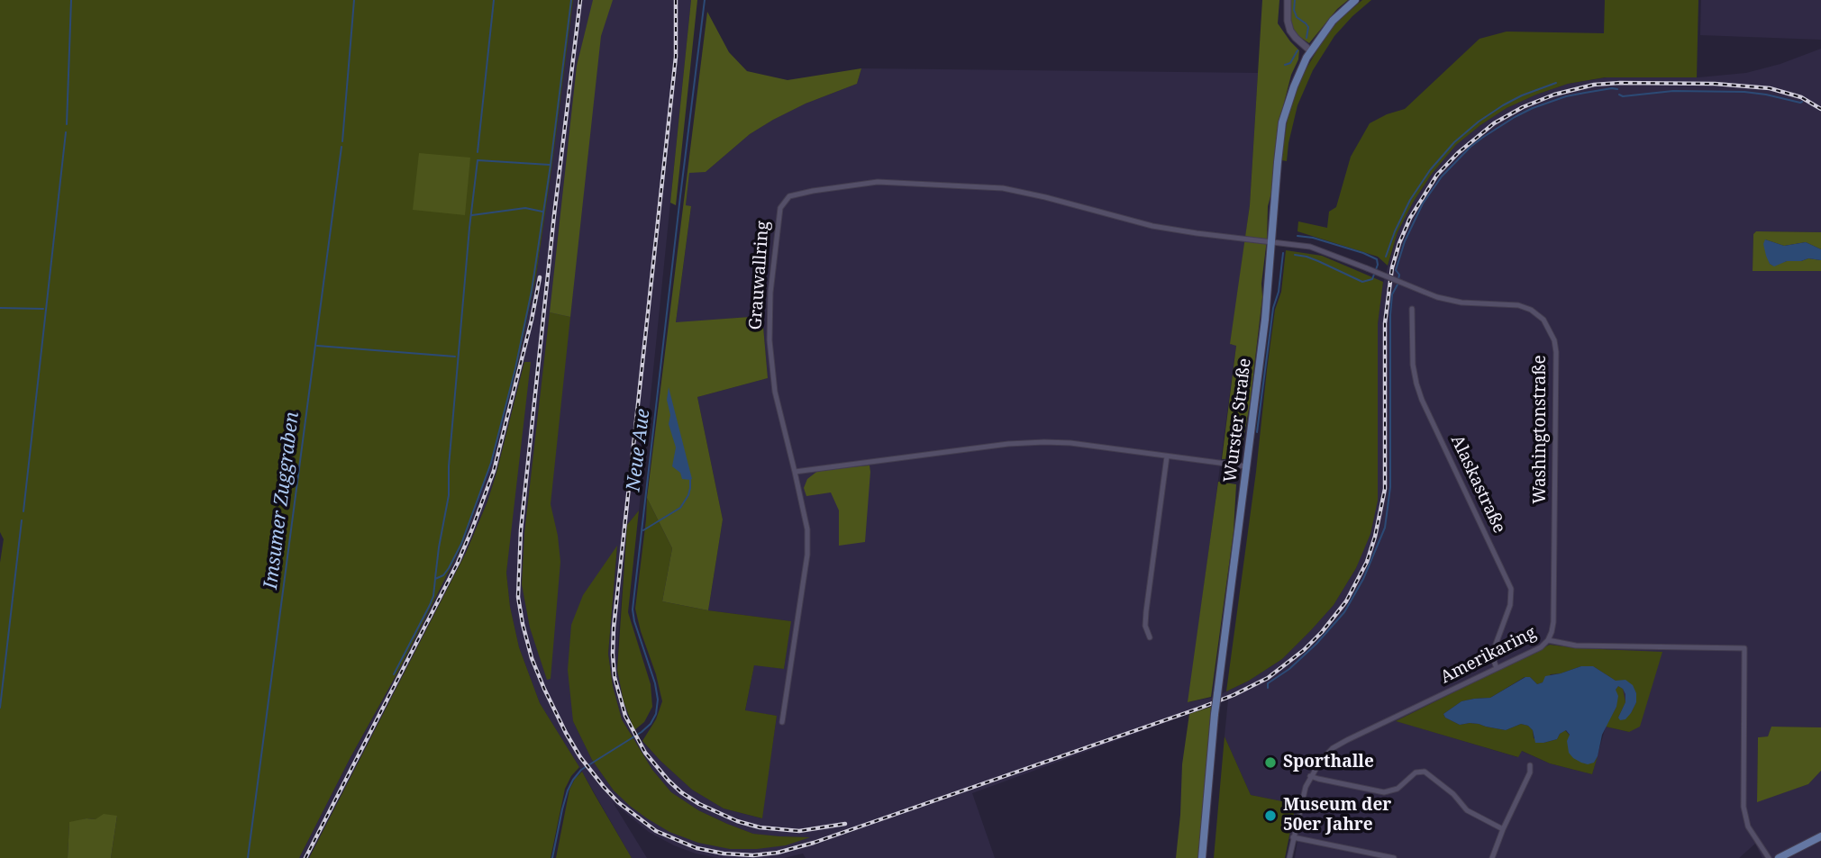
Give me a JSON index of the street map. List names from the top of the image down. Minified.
{"streets":{"main road":["Wurster Straße"],"street":["Grauwallring","Washingtonstraße","Alaskastraße","Amerikaring"]},"crossings":[["Grauwallring","Wurster Straße"],["Grauwallring","Washingtonstraße"],["Wurster Straße","Washingtonstraße"],["Washingtonstraße","Amerikaring"],["Alaskastraße","Amerikaring"]],"water":["Neue Aue","Imsumer Zuggraben"],"places":["Sporthalle","Museum der 50er Jahre"]}
